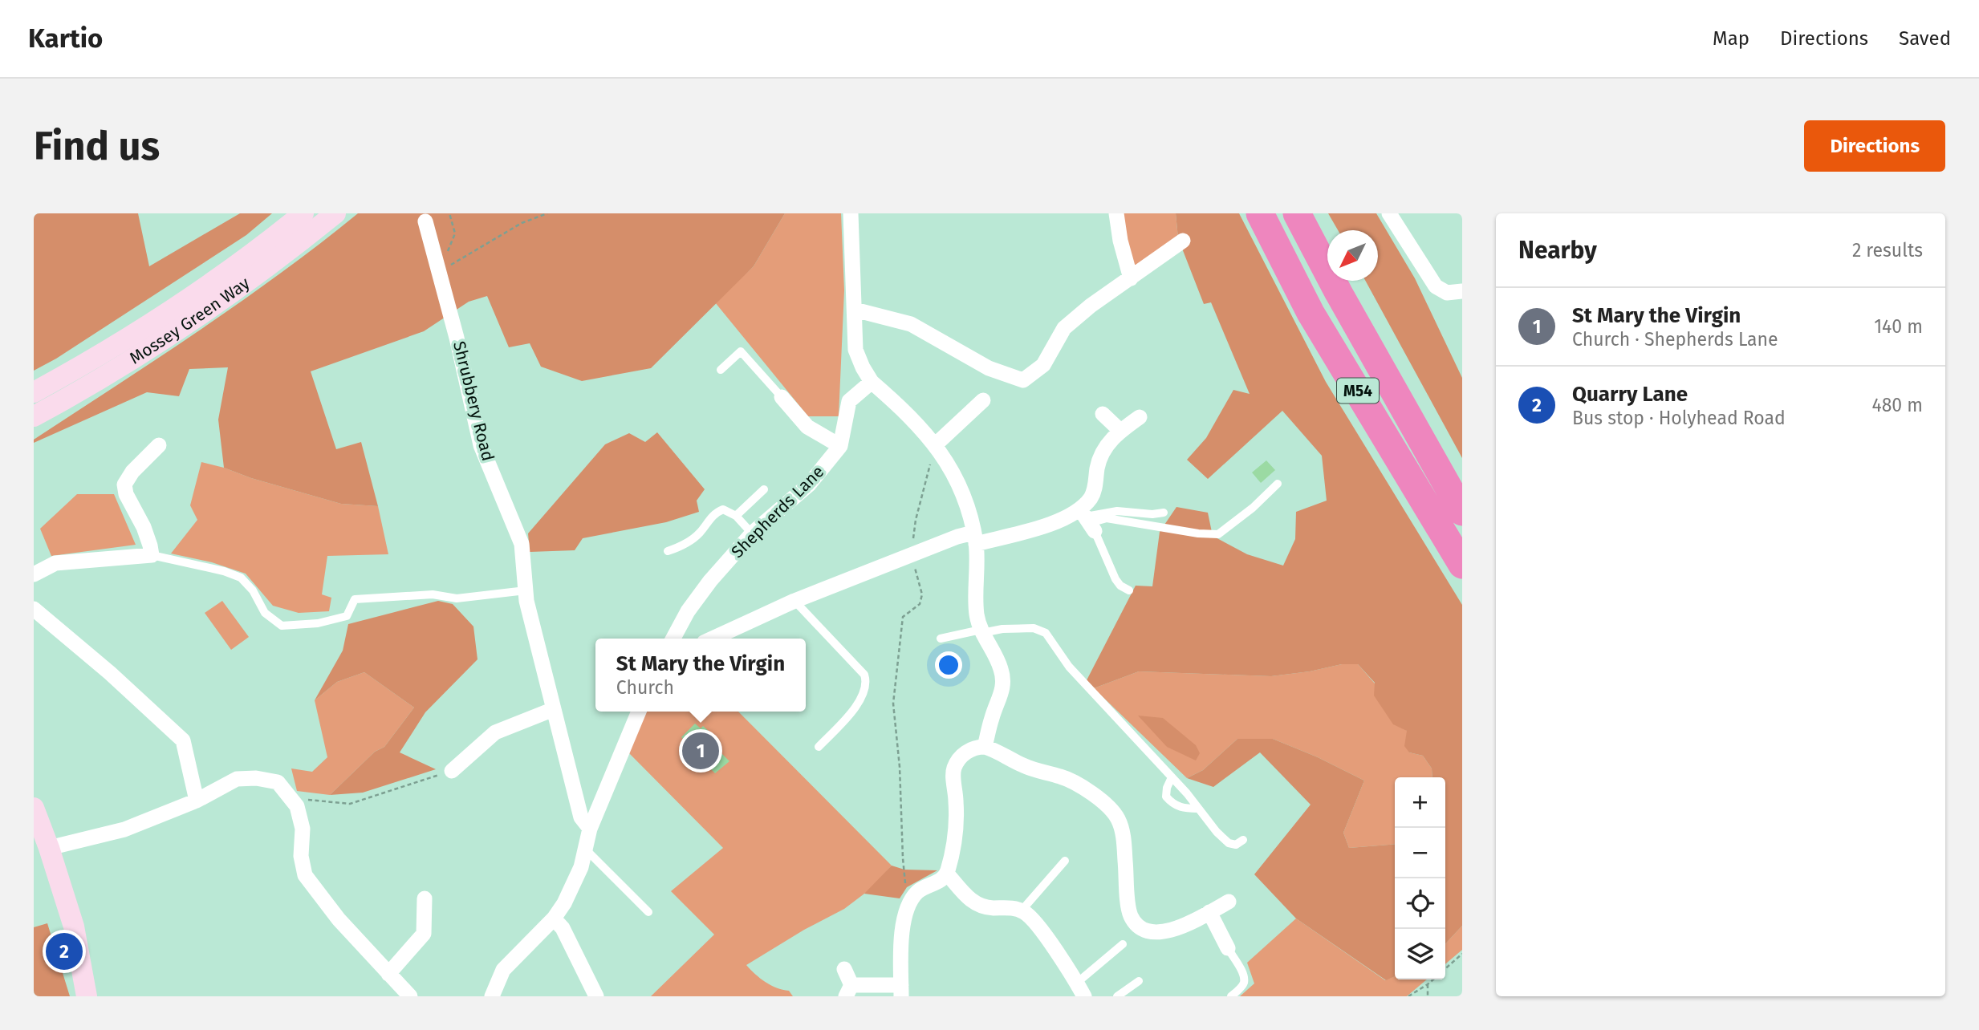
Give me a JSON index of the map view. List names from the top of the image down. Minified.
{"streets":{"highway":["M54"],"main road":["Mossey Green Way"],"street":["Shrubbery Road","Shepherds Lane"]},"north":"bottom left","page":{"header":"Kartio","nav":["Map","Directions","Saved"],"buttons":"Directions","title":"Find us","heading":["Nearby","2 results"],"list":[{"mark":"1","name":"St Mary the Virgin","note":"Church · Shepherds Lane","value":"140 m"},{"mark":"2","name":"Quarry Lane","note":"Bus stop · Holyhead Road","value":"480 m"}],"popup":["St Mary the Virgin","Church"],"pins":["1","2"],"map_buttons":["+","−"]}}
